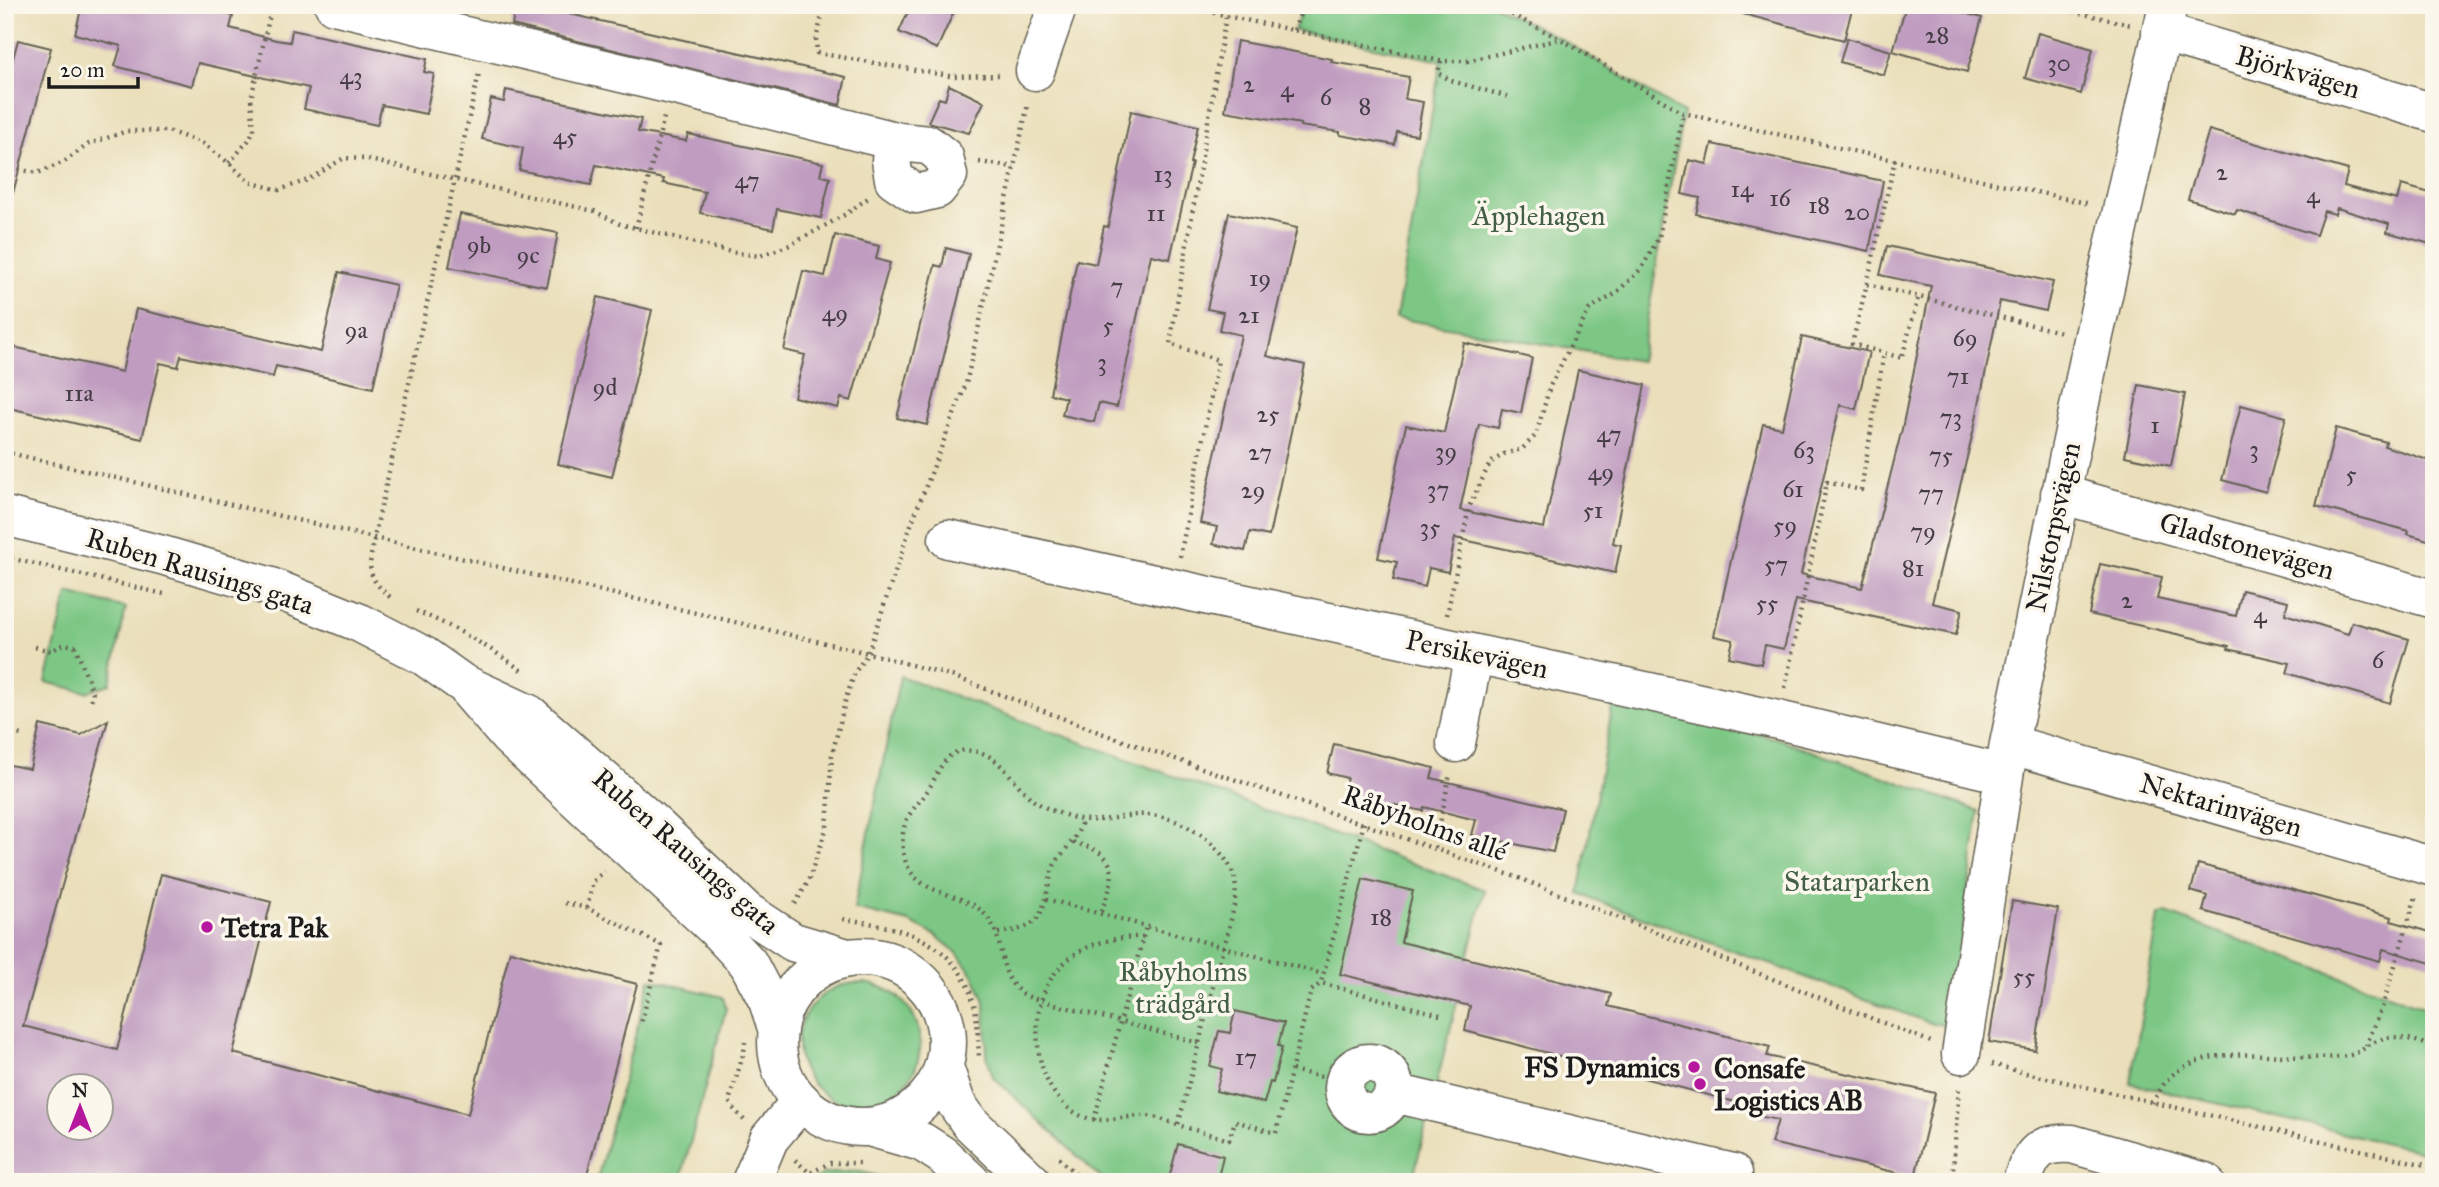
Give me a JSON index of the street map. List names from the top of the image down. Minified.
{"streets":{"street":["Björkvägen","Nilstorpsvägen","Gladstonevägen","Ruben Rausings gata","Persikevägen","Nektarinvägen"],"path":["Råbyholms allé"]},"crossings":[["Björkvägen","Nilstorpsvägen"],["Nilstorpsvägen","Gladstonevägen"],["Nilstorpsvägen","Persikevägen"],["Nilstorpsvägen","Nektarinvägen"],["Nilstorpsvägen","Råbyholms allé"],["Persikevägen","Nektarinvägen"]],"parks":["Äpplehagen","Statarparken","Råbyholms trädgård"],"places":["Tetra Pak","FS Dynamics","Consafe Logistics AB"],"house_numbers":["28","30","43","2","4","6","8","45","2","13","47","14","4","16","18","20","11","9b","9c","19","7","49","21","5","9a","69","3","71","9d","11a","25","73","1","47","3","63","39","27","75","49","5","37","61","29","77","51","59","35","79","57","81","2","55","4","6","18","55","17"],"scale_bar":"20 m","north":"top"}
